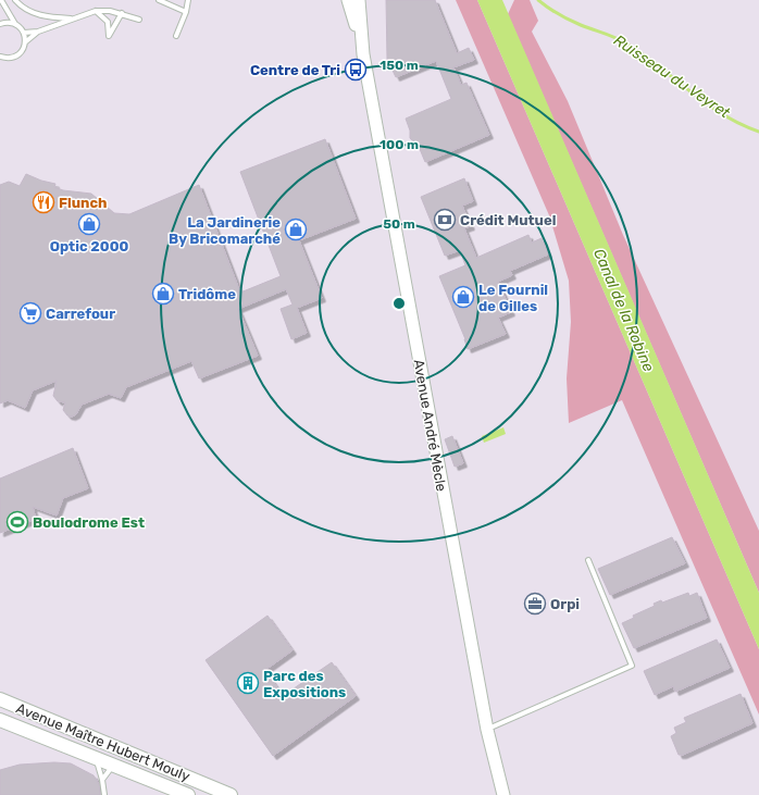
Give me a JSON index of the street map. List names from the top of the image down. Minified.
{"streets":{"main road":["Avenue Maître Hubert Mouly"],"street":["Avenue André Mècle"]},"water":["Ruisseau du Veyret","Canal de la Robine"],"places":{"bus stop":["Centre de Tri"],"restaurant":["Flunch"],"bank":["Crédit Mutuel"],"shop":["Optic 2000","La Jardinerie By Bricomarché","Tridôme","Le Fournil de Gilles"],"supermarket":["Carrefour"],"sports":["Boulodrome Est"],"office":["Orpi"],"building":["Parc des Expositions"]},"rings":["150 m","100 m","50 m"]}
